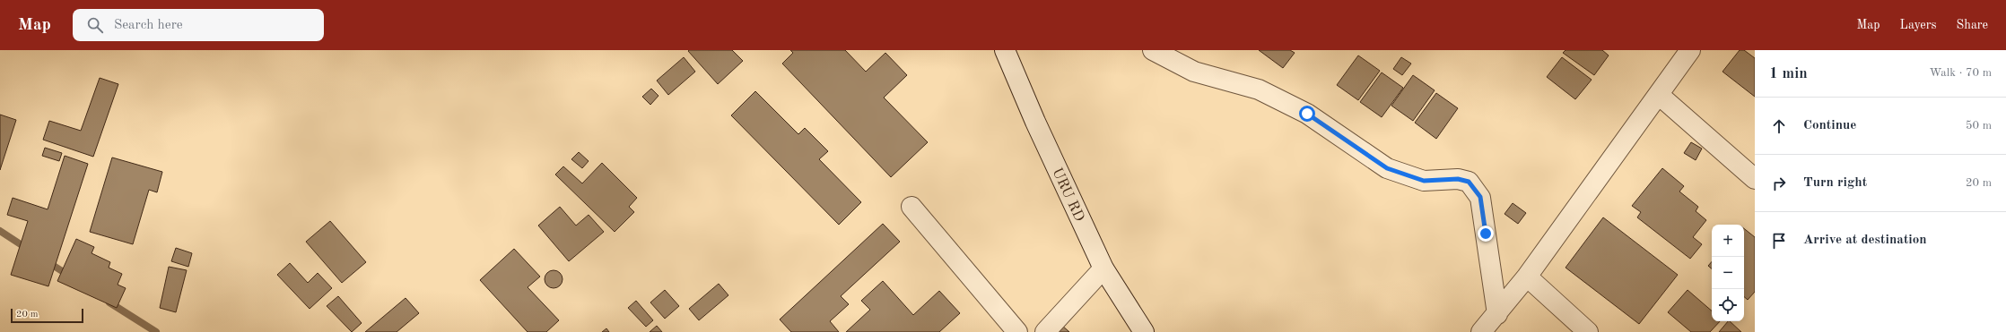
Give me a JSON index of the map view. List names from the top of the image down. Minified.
{"streets":{"street":["URU RD"]},"scale_bar":"20 m","page":{"header":"Map","search":"Search here","nav":["Map","Layers","Share"],"heading":["1 min","Walk · 70 m"],"list":[["Continue","50 m"],["Turn right","20 m"],"Arrive at destination"],"map_buttons":["+","−"],"scale":"20 m"}}
